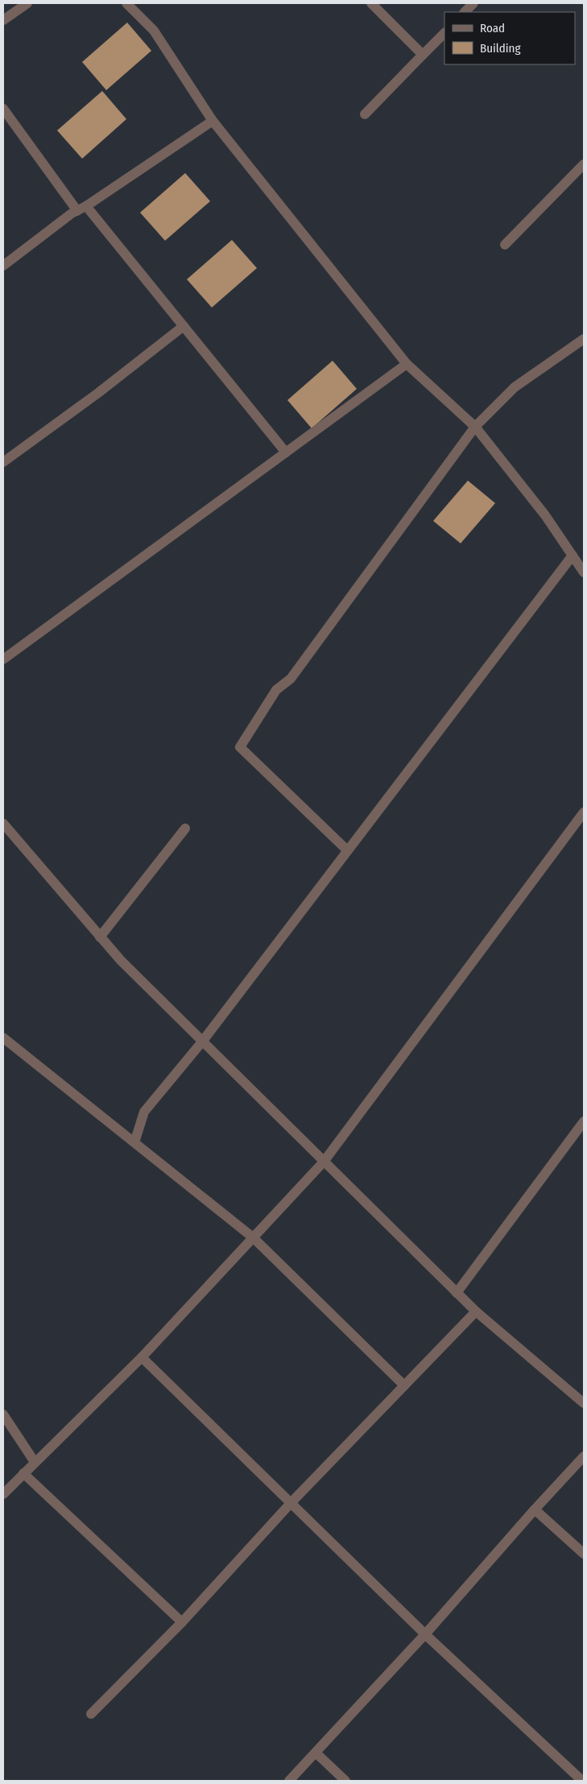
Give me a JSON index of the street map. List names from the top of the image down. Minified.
{"legend":["Road","Building"]}
